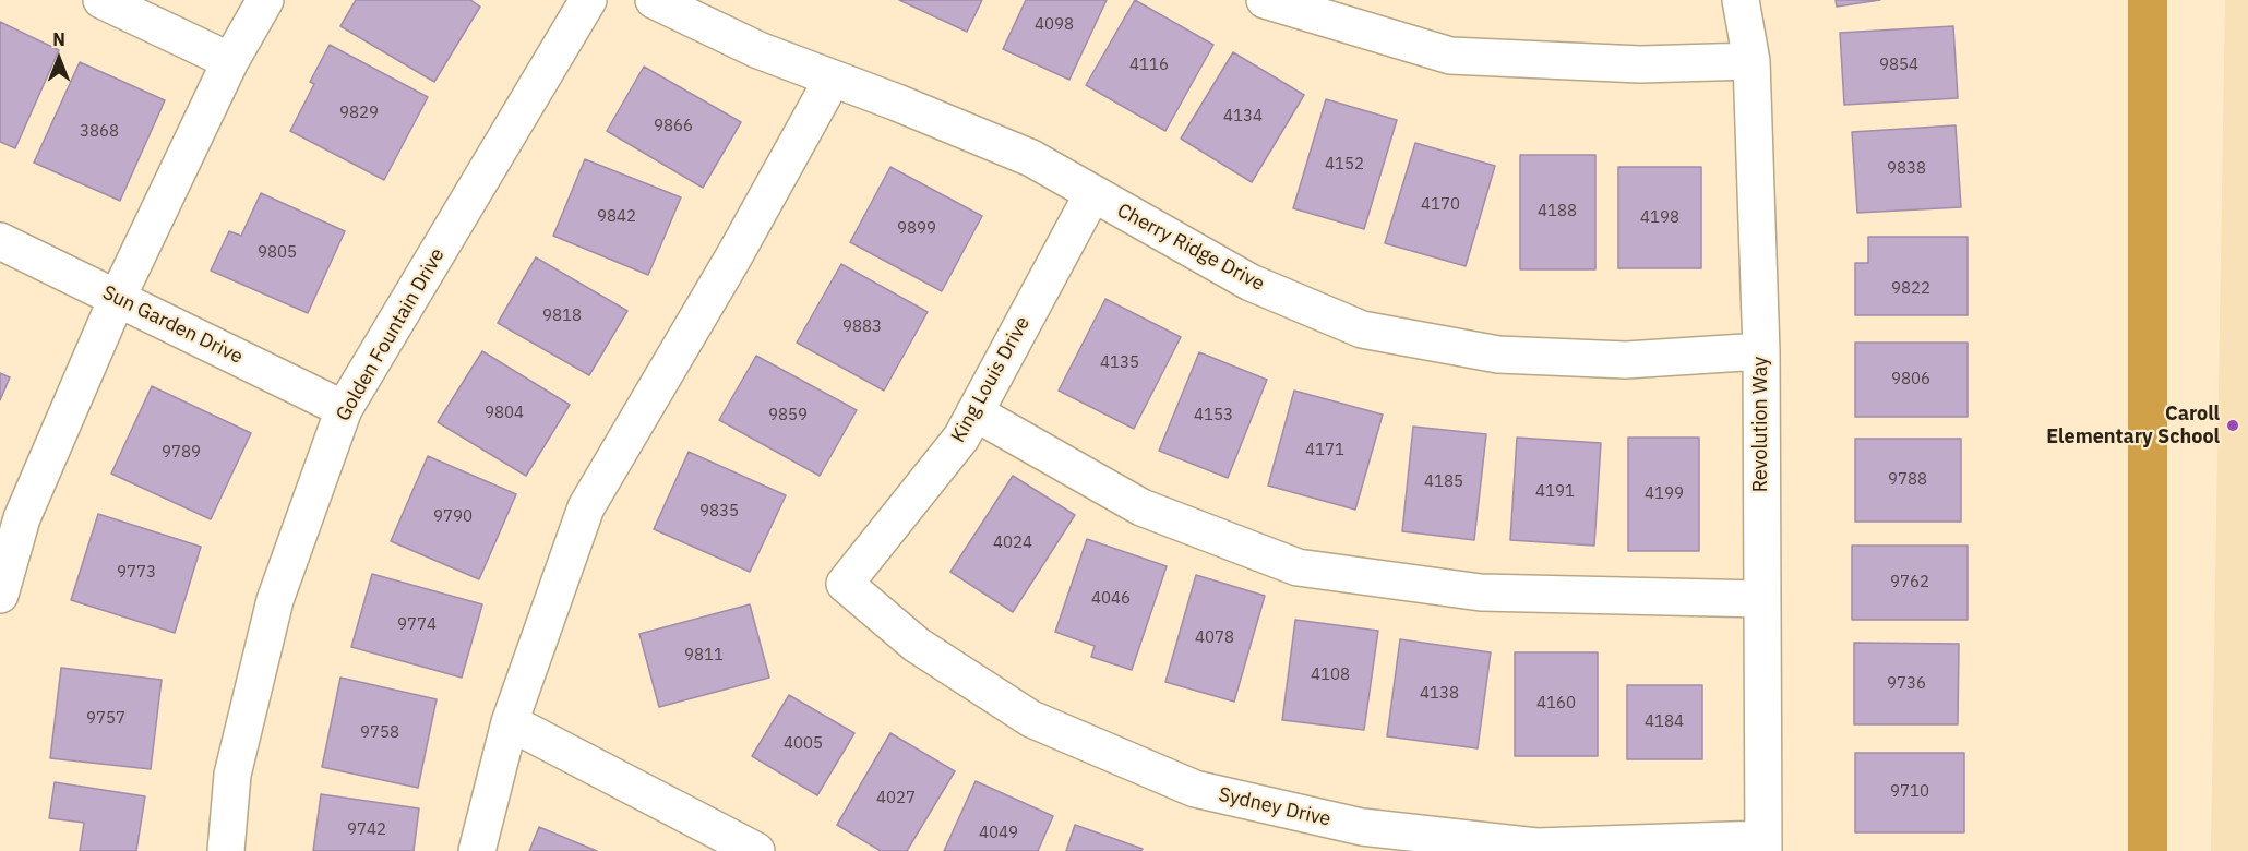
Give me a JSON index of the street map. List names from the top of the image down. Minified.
{"streets":{"street":["Cherry Ridge Drive","Sun Garden Drive","Golden Fountain Drive","King Louis Drive","Revolution Way","Sydney Drive"]},"crossings":[["Cherry Ridge Drive","King Louis Drive"],["Cherry Ridge Drive","Revolution Way"],["Sun Garden Drive","Golden Fountain Drive"],["King Louis Drive","Sydney Drive"],["Revolution Way","Sydney Drive"]],"places":["Caroll Elementary School"],"house_numbers":["4098","4116","9854","9829","4134","9866","3868","4152","9838","4170","4188","9842","4198","9899","9805","9822","9818","9883","4135","9806","9804","9859","4153","4171","9789","9788","4185","4191","4199","9835","9790","4024","9773","9762","4046","9774","4078","9811","4108","9736","4138","4160","9757","4184","9758","4005","9710","4027","9742","4049"],"north":"top"}
